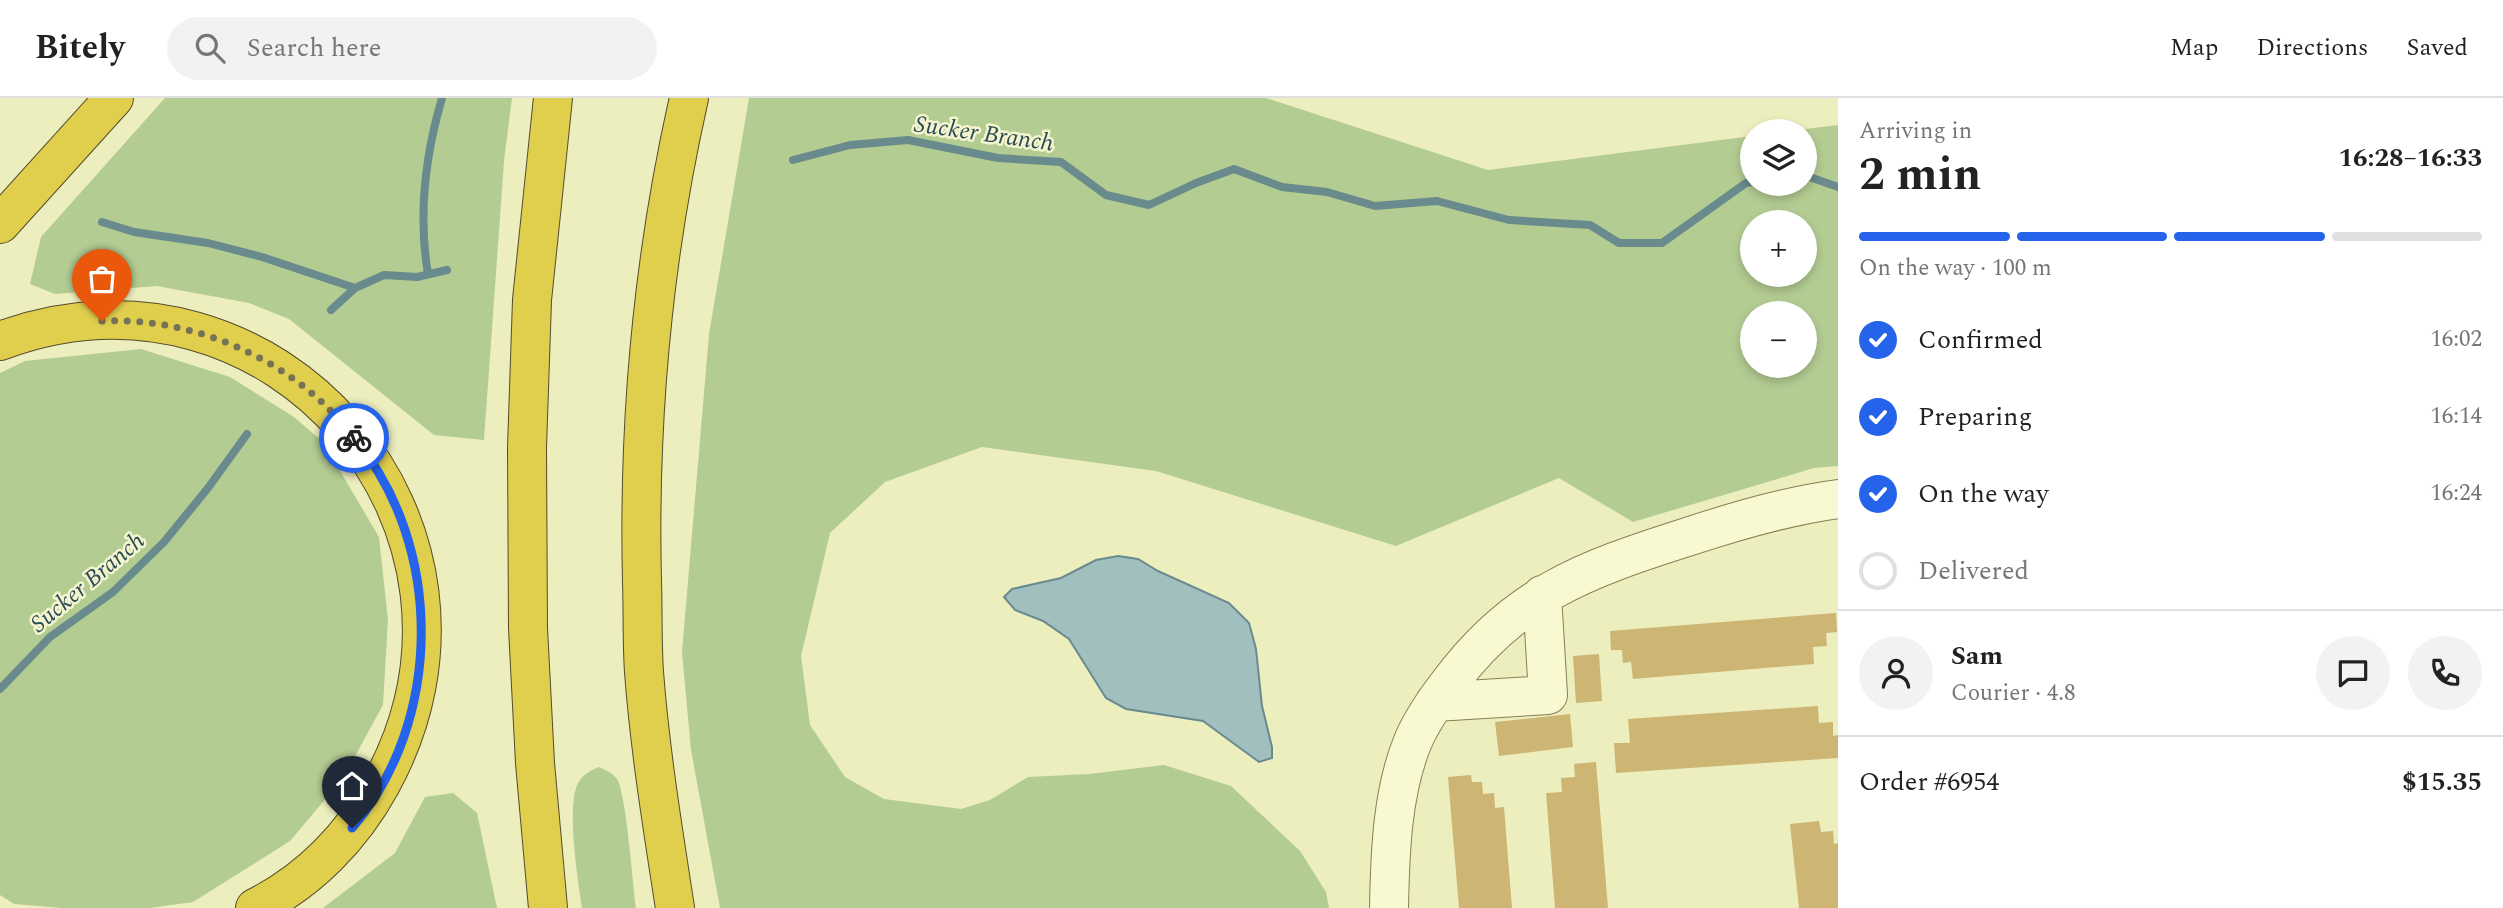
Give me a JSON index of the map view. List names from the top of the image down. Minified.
{"water":["Sucker Branch"],"page":{"header":"Bitely","search":"Search here","nav":["Map","Directions","Saved"],"heading":["2 min","Arriving in","16:28–16:33"],"panel":["Sam","Courier · 4.8","Order #6954","$15.35"],"map_buttons":["+","−"],"bar":"On the way · 100 m","list":[["Confirmed","16:02"],["Preparing","16:14"],["On the way","16:24"],"Delivered"]}}
